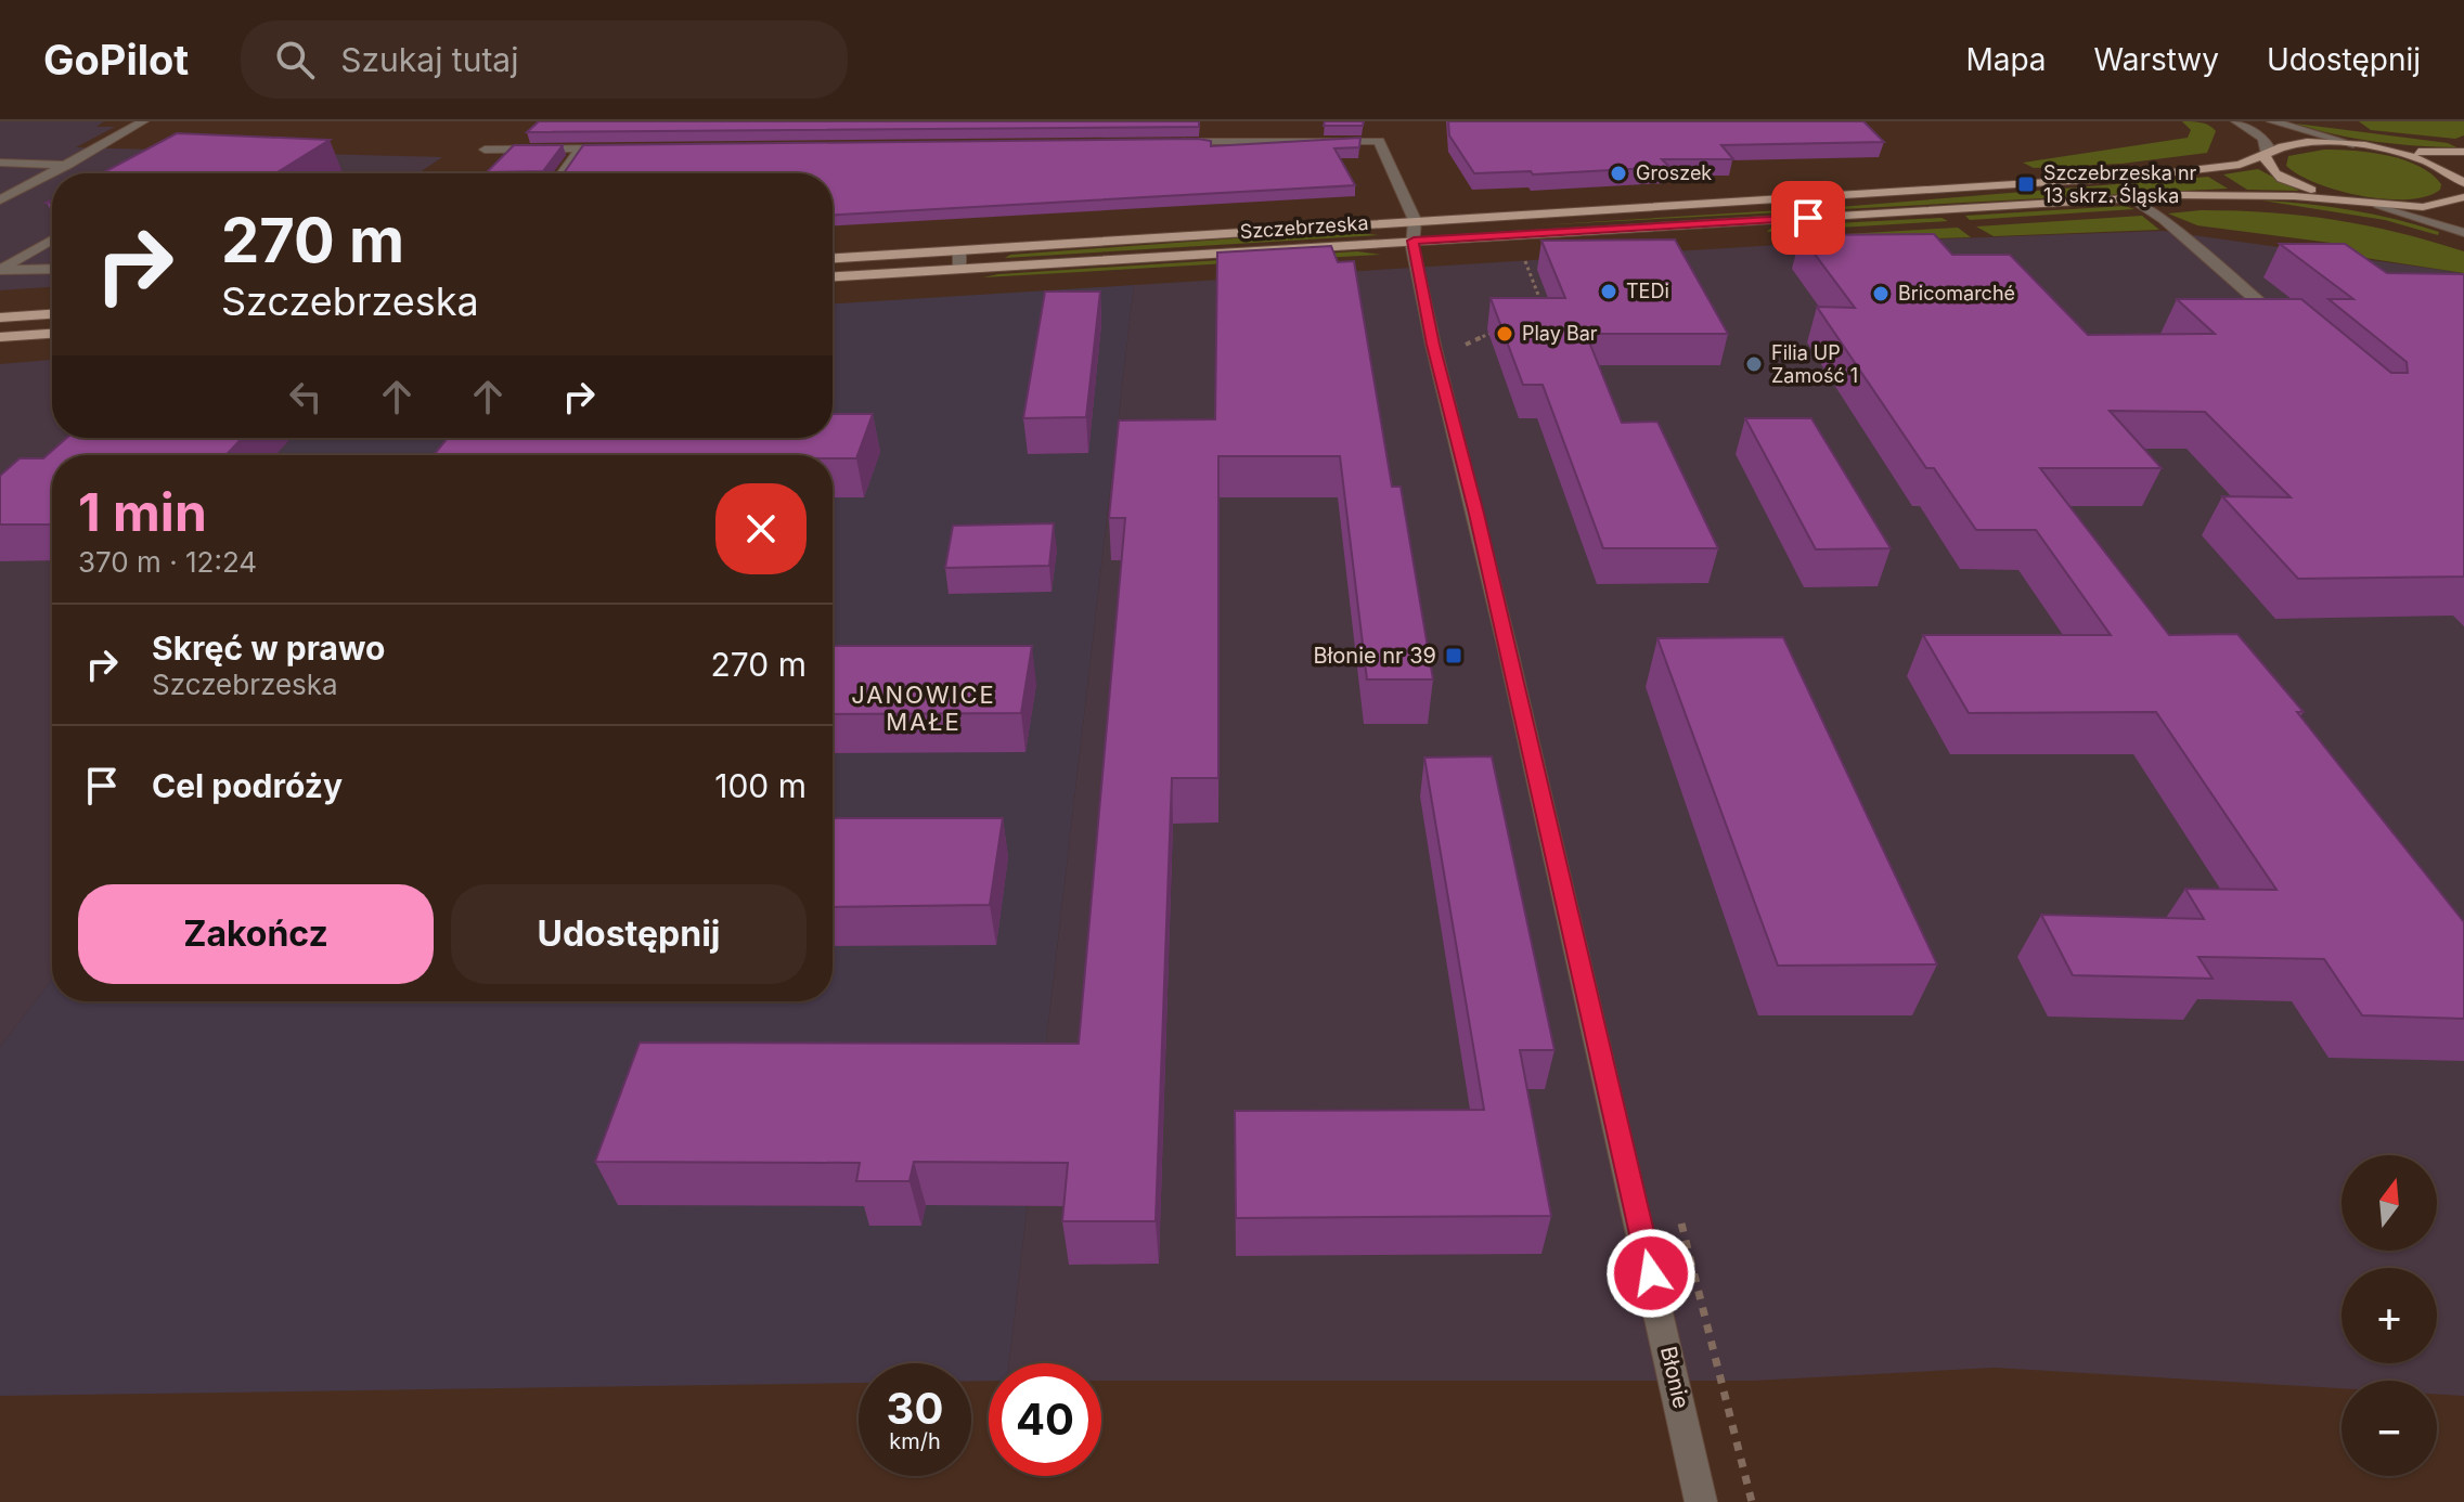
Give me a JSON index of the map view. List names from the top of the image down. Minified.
{"streets":{"main road":["Szczebrzeska"],"street":["Błonie"]},"crossings":[["Szczebrzeska","Błonie"]],"districts":["JANOWICE MAŁE"],"places":{"other":["Groszek","TEDi","Bricomarché","Play Bar","Filia UP Zamość 1"],"transit":["Szczebrzeska nr 13 skrz. Śląska","Błonie nr 39"]},"north":"top","page":{"header":"GoPilot","search":"Szukaj tutaj","nav":["Mapa","Warstwy","Udostępnij"],"turn":["270 m","Szczebrzeska"],"heading":["1 min","370 m · 12:24"],"list":[{"name":"Skręć w prawo","note":"Szczebrzeska","value":"270 m"},{"name":"Cel podróży","value":"100 m"}],"buttons":["Zakończ","Udostępnij"],"map_buttons":["+","−"],"speed":"30 km/h","limit":"40"}}
